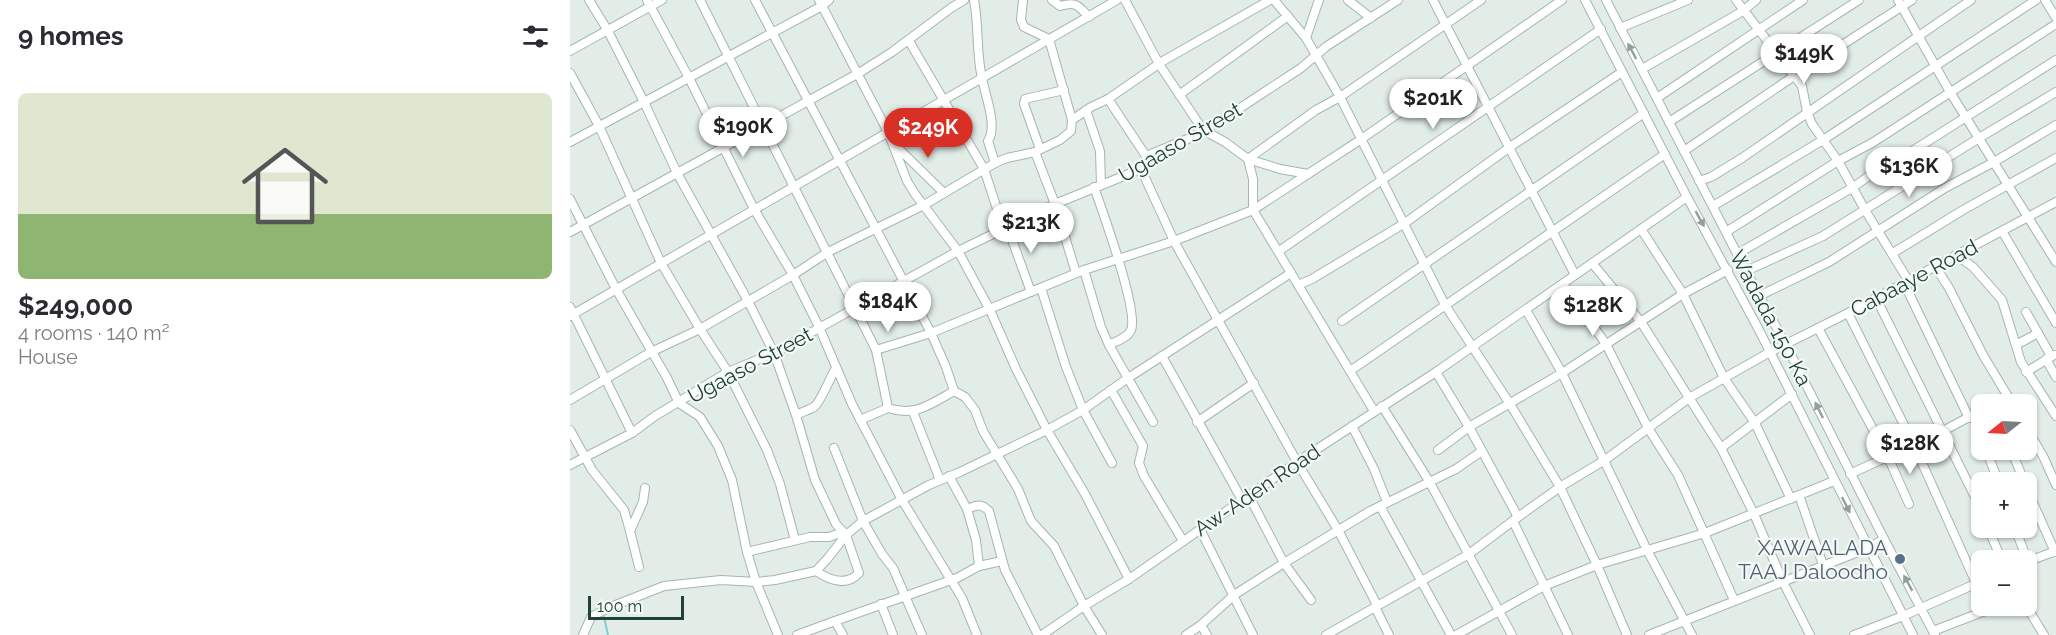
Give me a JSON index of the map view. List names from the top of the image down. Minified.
{"streets":{"street":["Ugaaso Street","Cabaaye Road","Wadada 150 Ka","Aw-Aden Road"]},"crossings":[["Cabaaye Road","Wadada 150 Ka"],["Wadada 150 Ka","Aw-Aden Road"]],"places":["XAWAALADA TAAJ Daloodho"],"scale_bar":"100 m","north":"left","page":{"heading":"9 homes","price":["$149K","$201K","$190K","$249K","$136K","$213K","$184K","$128K","$128K"],"list":[{"name":"$249,000","note":"4 rooms · 140 m² · House"}],"map_buttons":["+","−"],"scale":"100 m"}}
